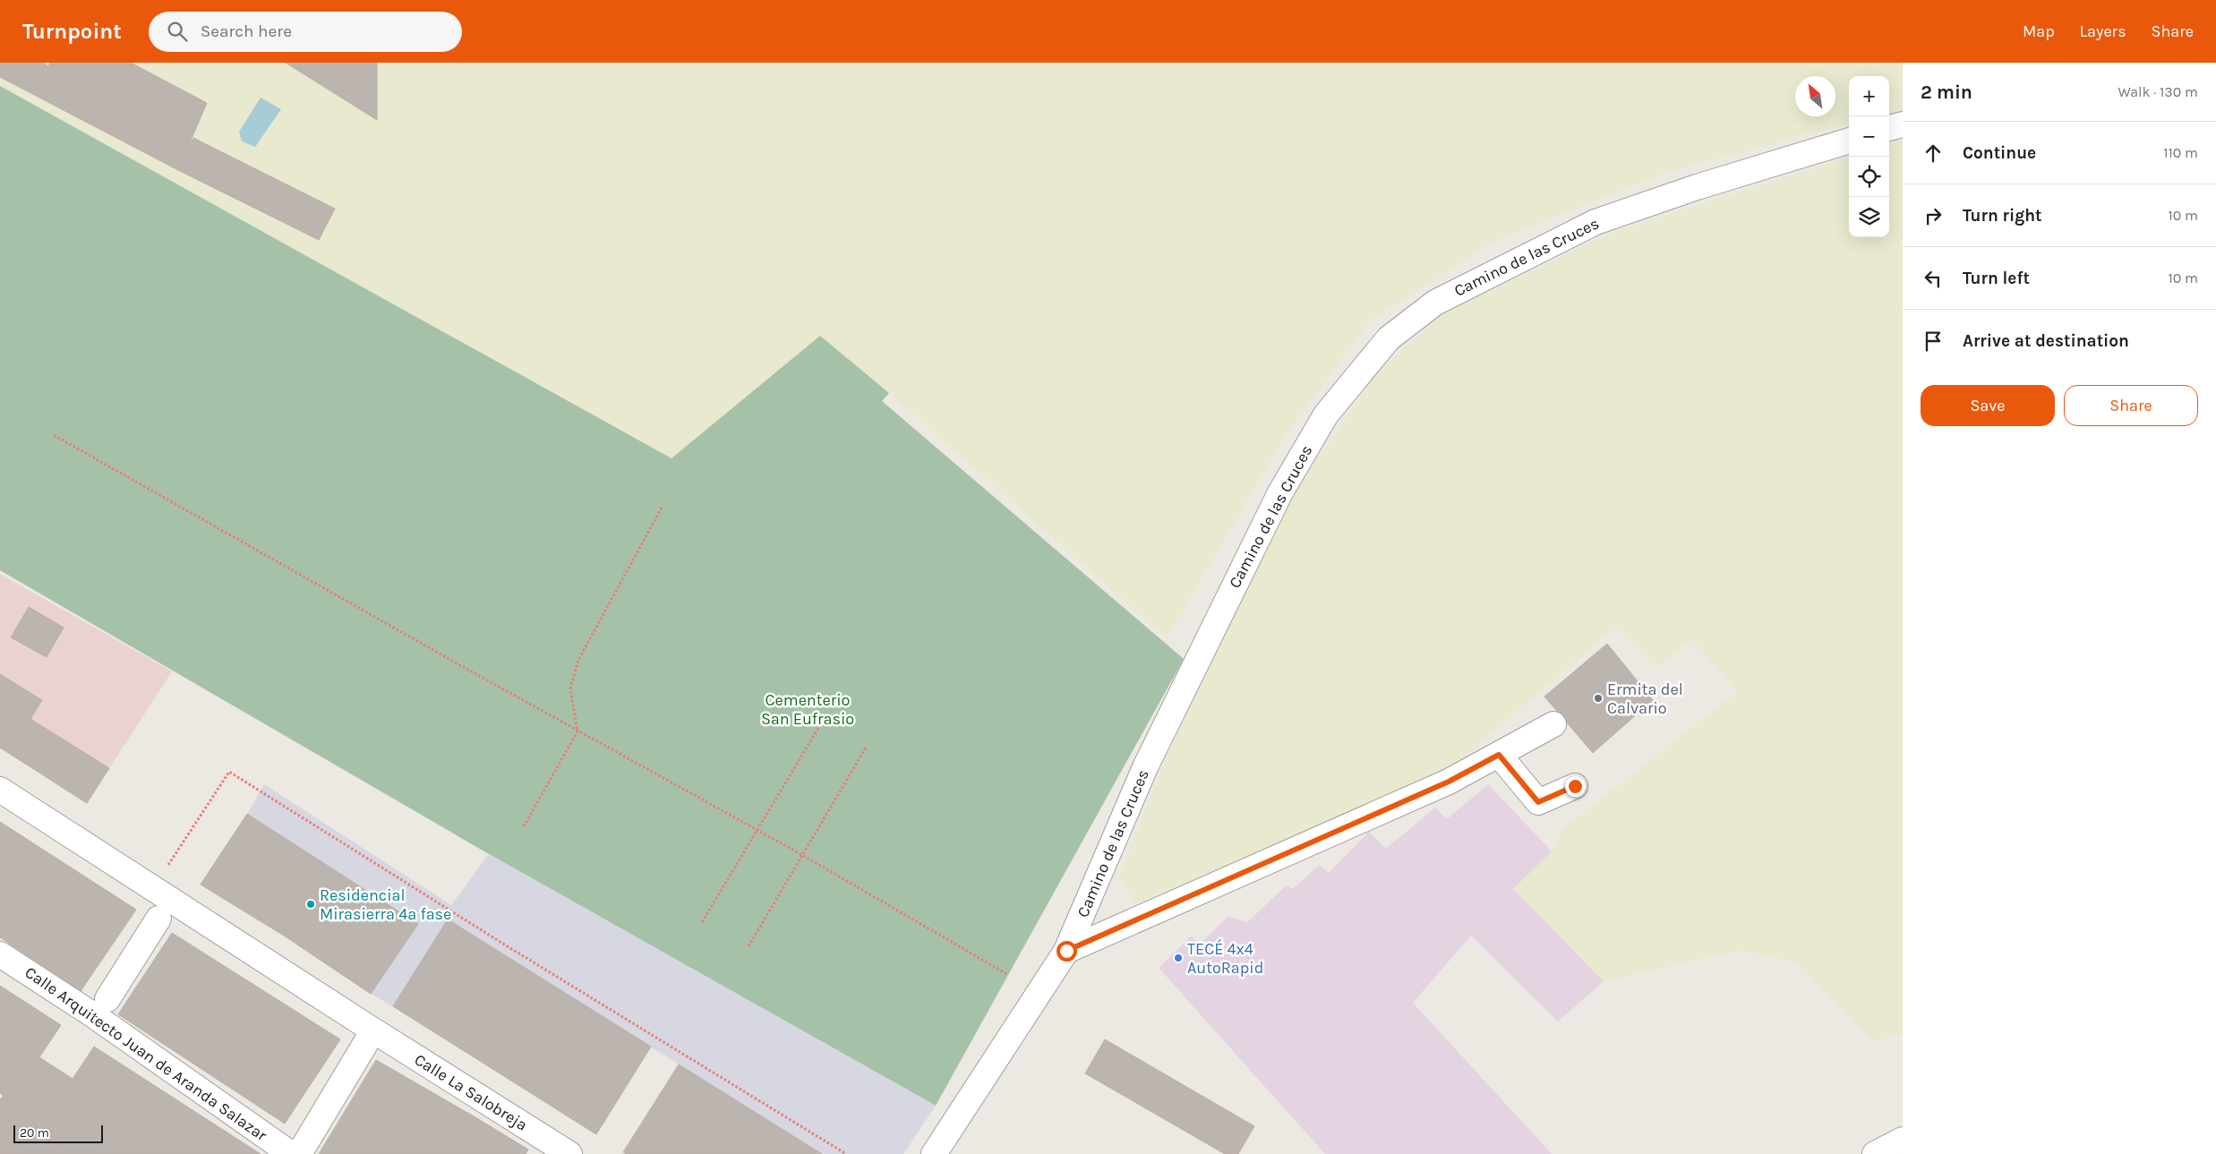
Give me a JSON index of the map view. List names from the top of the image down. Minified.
{"streets":{"street":["Camino de las Cruces","Calle Arquitecto Juan de Aranda Salazar","Calle La Salobreja"]},"parks":["Cementerio San Eufrasio"],"places":["Ermita del Calvario","Residencial Mirasierra 4ª fase","TECÉ 4x4 AutoRapid"],"scale_bar":"20 m","north":"top left","page":{"header":"Turnpoint","search":"Search here","nav":["Map","Layers","Share"],"heading":["2 min","Walk · 130 m"],"map_buttons":["+","−"],"list":[["Continue","110 m"],["Turn right","10 m"],["Turn left","10 m"],"Arrive at destination"],"buttons":["Save","Share"],"scale":"20 m"}}
